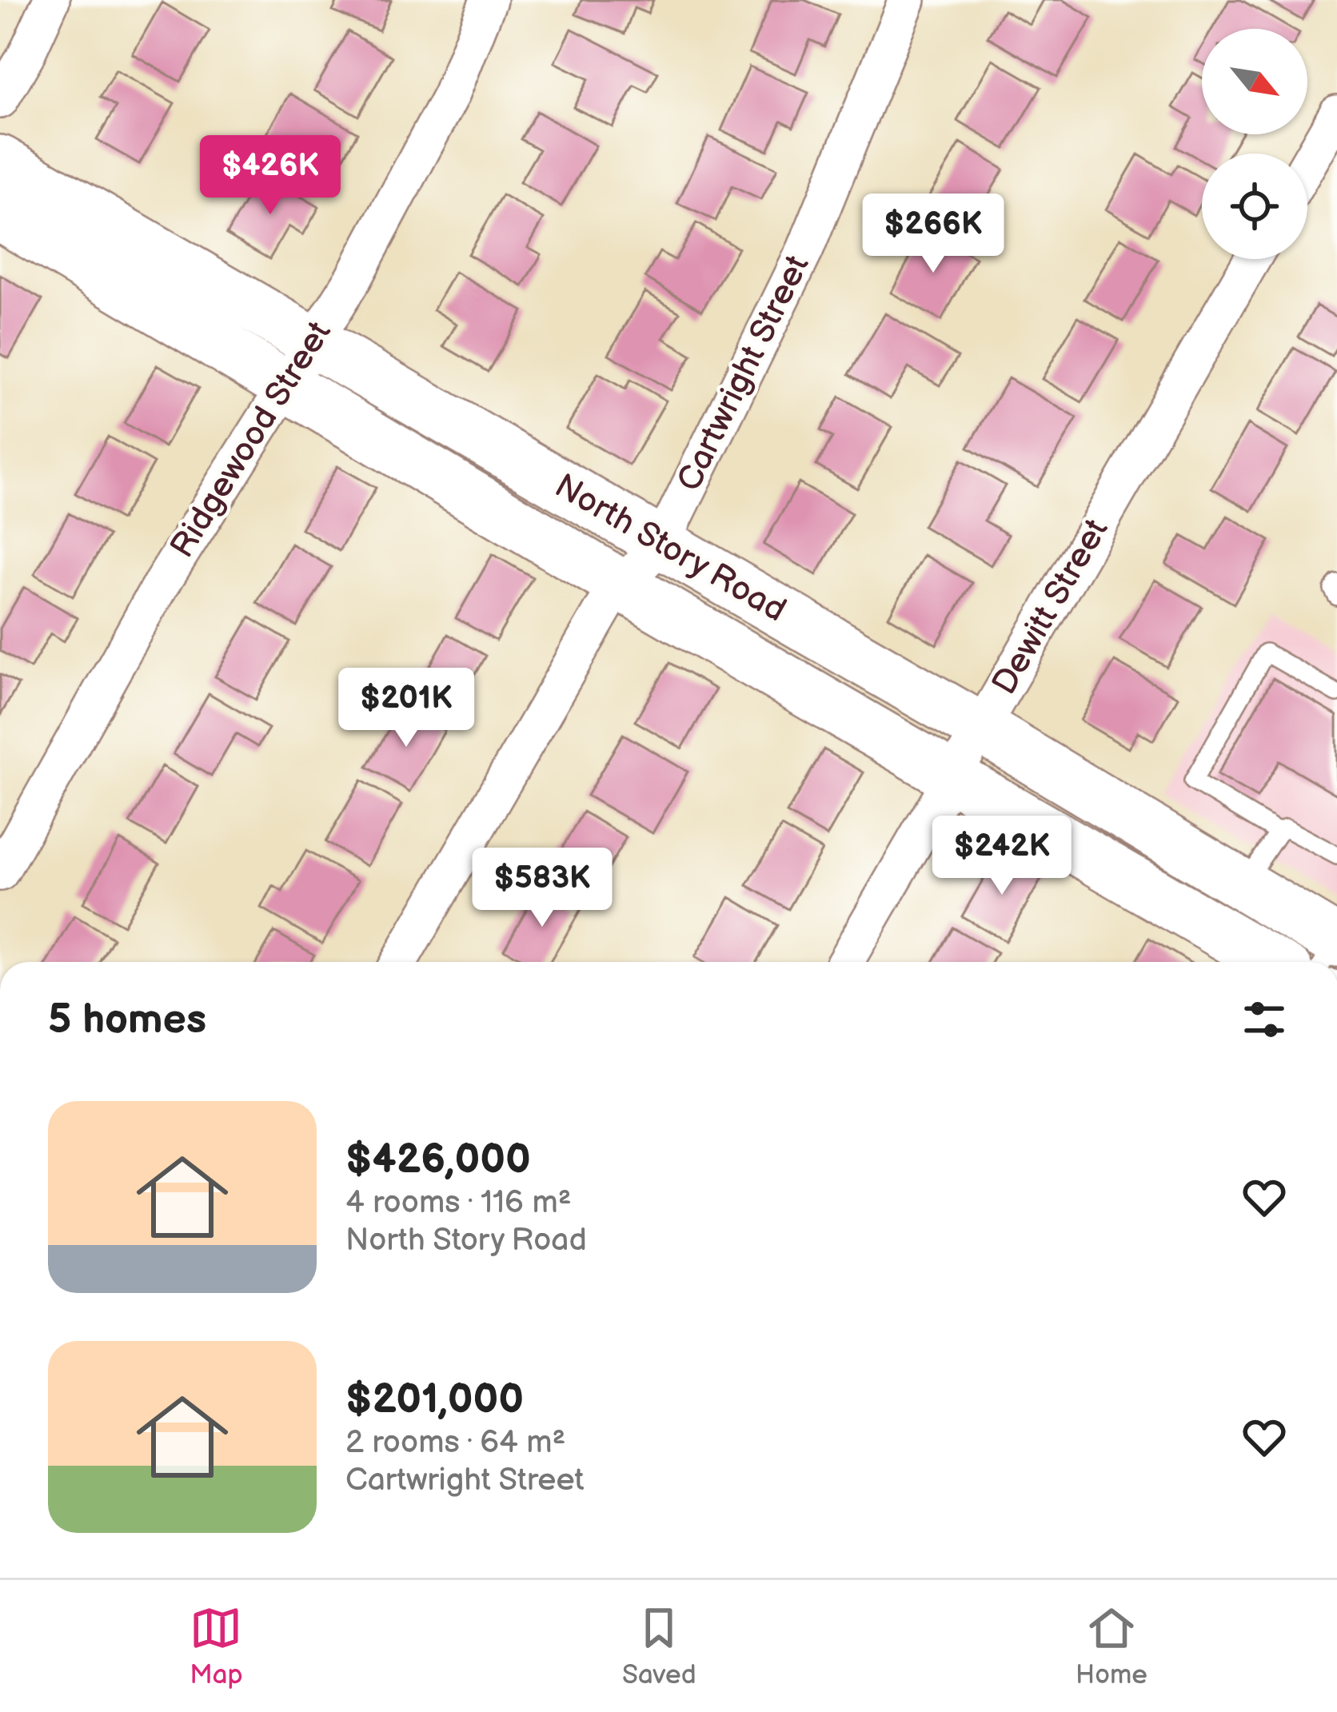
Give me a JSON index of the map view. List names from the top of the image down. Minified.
{"streets":{"main road":["North Story Road"],"street":["Cartwright Street","Ridgewood Street","Dewitt Street"]},"crossings":[["Cartwright Street","North Story Road"],["Ridgewood Street","North Story Road"],["North Story Road","Dewitt Street"]],"north":"bottom right","page":{"price":["$426K","$266K","$201K","$242K","$583K"],"heading":"5 homes","list":[{"name":"$426,000","note":"4 rooms · 116 m² · North Story Road"},{"name":"$201,000","note":"2 rooms · 64 m² · Cartwright Street"}],"tabs":["Map","Saved","Home"]}}
